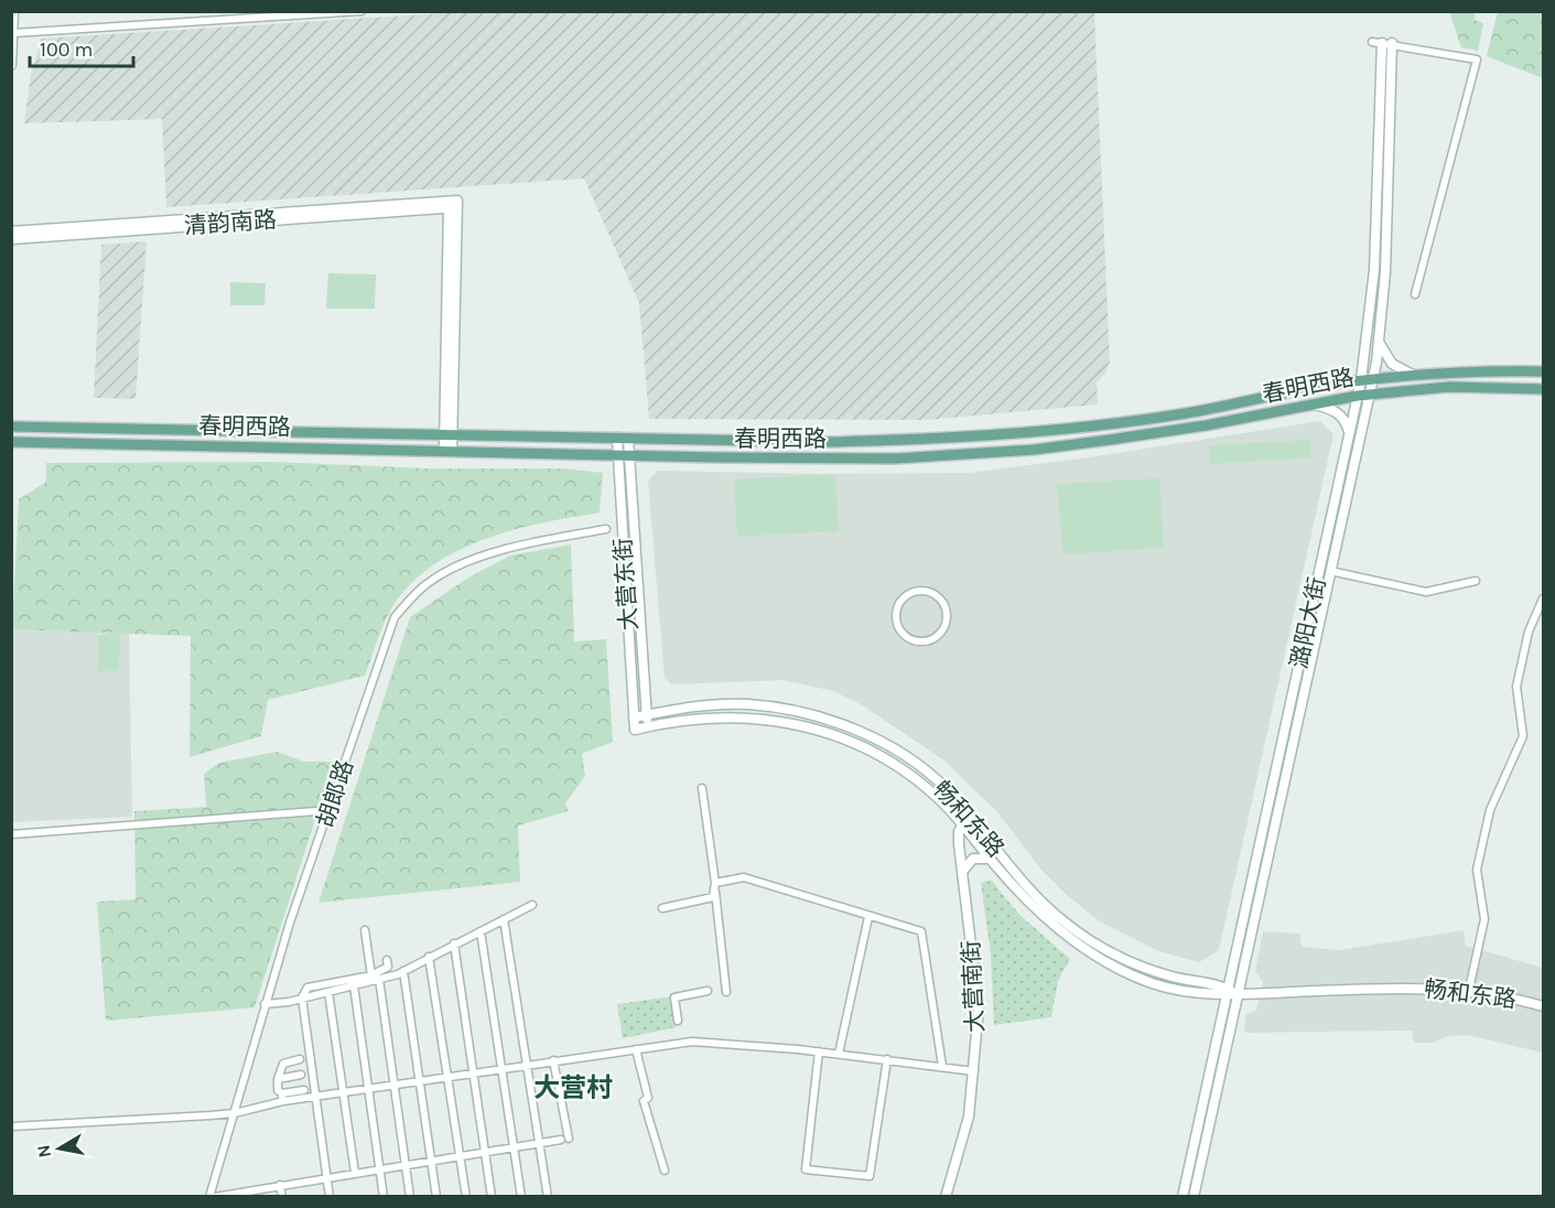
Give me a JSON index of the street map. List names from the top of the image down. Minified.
{"streets":{"main road":["清韵南路","春明西路","大营东街","潞阳大街","畅和东路","大营南街"],"street":["胡郎路"]},"crossings":[["春明西路","大营东街"],["春明西路","潞阳大街"],["大营东街","畅和东路"],["潞阳大街","畅和东路"],["畅和东路","大营南街"]],"districts":["大营村"],"scale_bar":"100 m","north":"left"}
